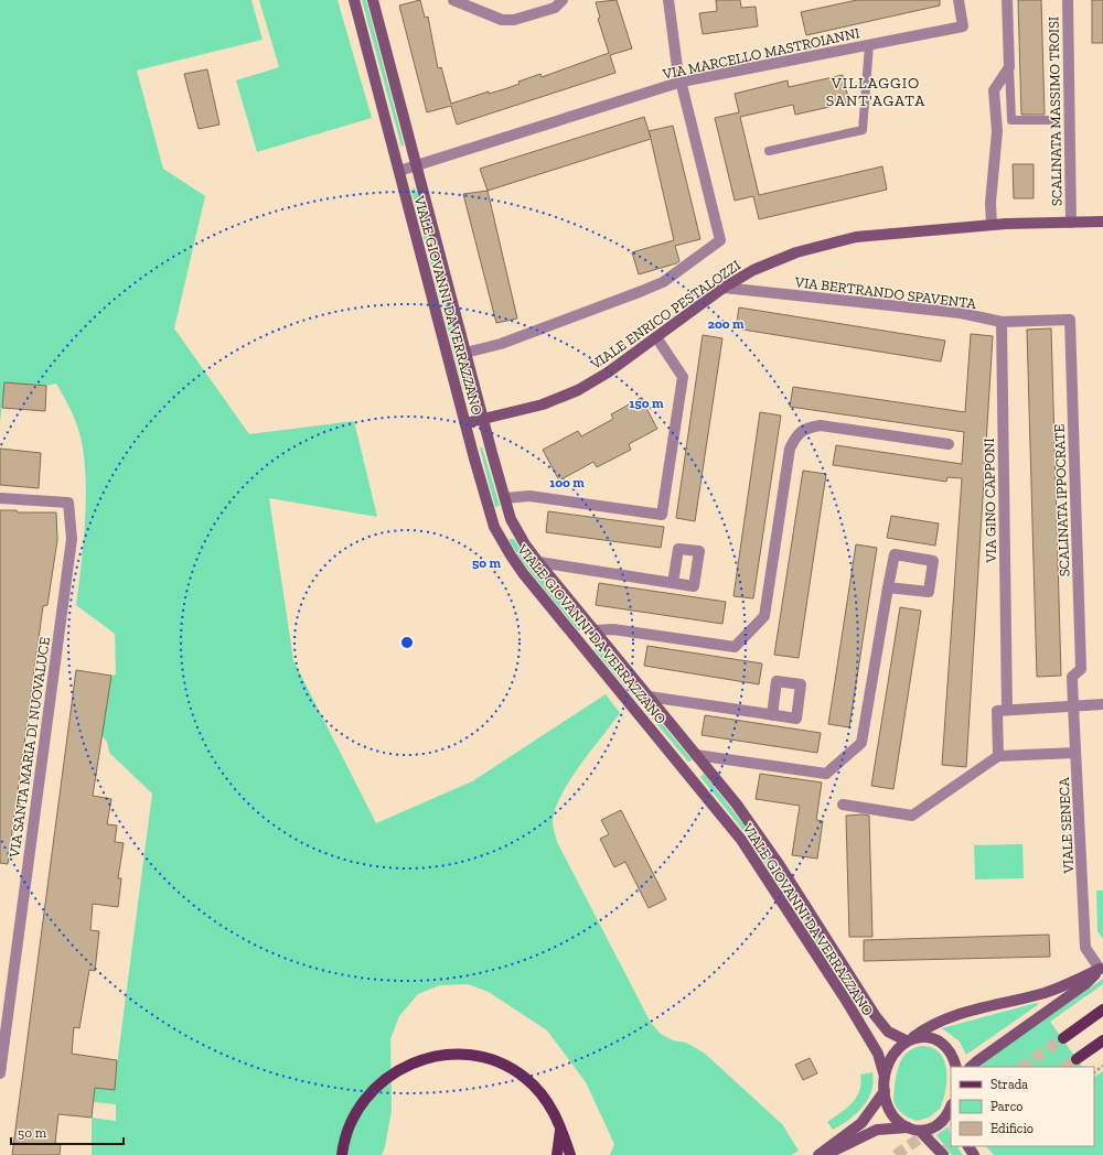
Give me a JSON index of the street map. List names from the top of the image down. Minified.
{"streets":{"main road":["VIALE GIOVANNI DA VERRAZZANO","VIALE ENRICO PESTALOZZI"],"street":["VIA MARCELLO MASTROIANNI","SCALINATA MASSIMO TROISI","VIA BERTRANDO SPAVENTA","VIA GINO CAPPONI","SCALINATA IPPOCRATE","VIA SANTA MARIA DI NUOVALUCE","VIALE SENECA"]},"crossings":[["VIA MARCELLO MASTROIANNI","VIALE GIOVANNI DA VERRAZZANO"],["SCALINATA MASSIMO TROISI","VIALE ENRICO PESTALOZZI"],["VIA BERTRANDO SPAVENTA","VIALE ENRICO PESTALOZZI"],["VIA BERTRANDO SPAVENTA","VIA GINO CAPPONI"],["VIA BERTRANDO SPAVENTA","SCALINATA IPPOCRATE"],["VIALE GIOVANNI DA VERRAZZANO","VIALE ENRICO PESTALOZZI"],["SCALINATA IPPOCRATE","VIALE SENECA"]],"districts":["VILLAGGIO SANT'AGATA"],"legend":["Strada","Parco","Edificio"],"scale_bar":"50 m","rings":["200 m","150 m","100 m","50 m"]}
